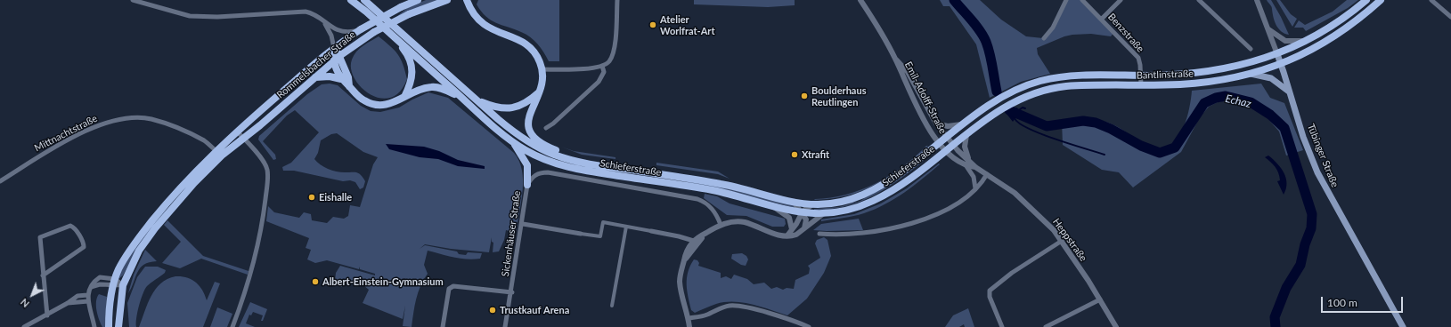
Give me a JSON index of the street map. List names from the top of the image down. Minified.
{"streets":{"main road":["Rommelsbacher Straße","Bantlinstraße","Tübinger Straße","Schieferstraße"],"street":["Benzstraße","Emil-Adolff-Straße","Mittnachtstraße","Sickenhäuser Straße","Heppstraße"]},"crossings":[["Benzstraße","Bantlinstraße"],["Rommelsbacher Straße","Mittnachtstraße"],["Bantlinstraße","Emil-Adolff-Straße"],["Bantlinstraße","Tübinger Straße"],["Bantlinstraße","Schieferstraße"],["Emil-Adolff-Straße","Schieferstraße"]],"water":["Echaz"],"places":["Atelier Worlfrat-Art","Boulderhaus Reutlingen","Xtrafit","Eishalle","Albert-Einstein-Gymnasium","Trustkauf Arena"],"scale_bar":"100 m","north":"bottom left"}
